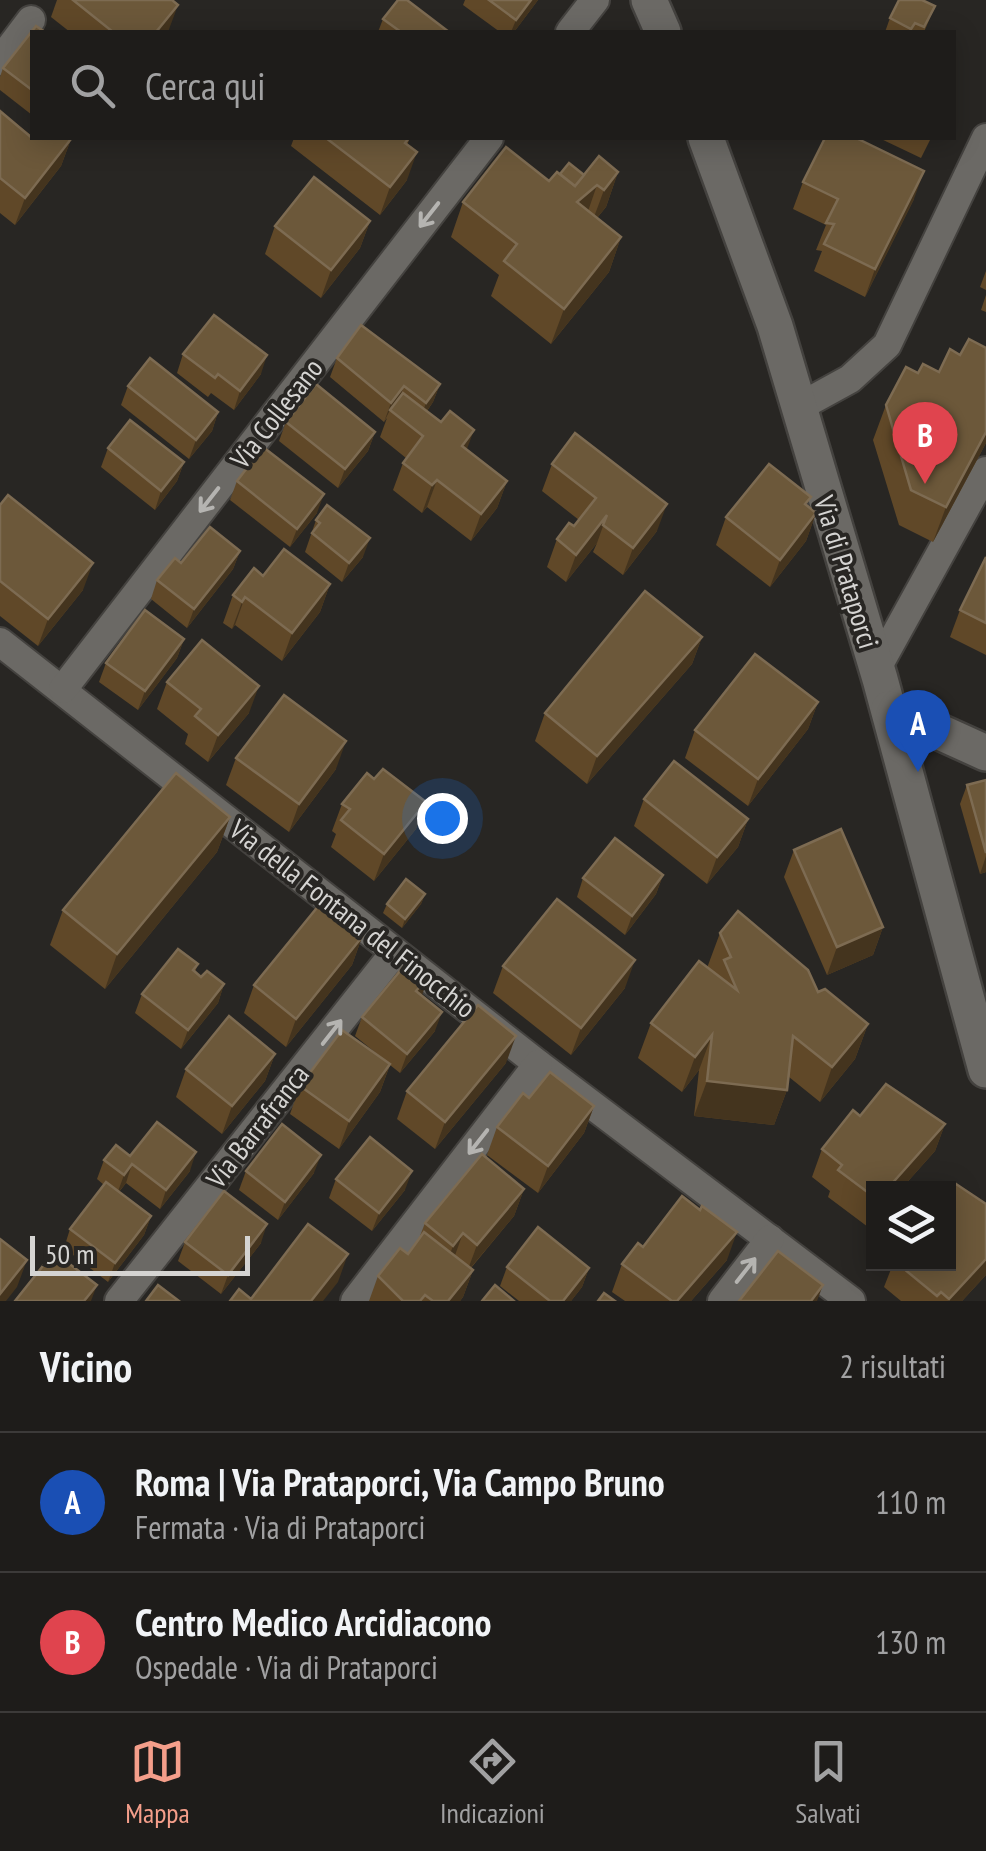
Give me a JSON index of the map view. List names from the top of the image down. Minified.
{"streets":{"street":["Via Collesano","Via di Prataporci","Via della Fontana del Finocchio","Via Barrafranca"]},"crossings":[["Via Collesano","Via della Fontana del Finocchio"],["Via della Fontana del Finocchio","Via Barrafranca"]],"one_way":["Via Collesano"],"scale_bar":"50 m","page":{"search":"Cerca qui","pins":["B","A"],"scale":"50 m","heading":["Vicino","2 risultati"],"list":[{"mark":"A","name":"Roma | Via Prataporci, Via Campo Bruno","note":"Fermata · Via di Prataporci","value":"110 m"},{"mark":"B","name":"Centro Medico Arcidiacono","note":"Ospedale · Via di Prataporci","value":"130 m"}],"nav":["Mappa","Indicazioni","Salvati"]}}
